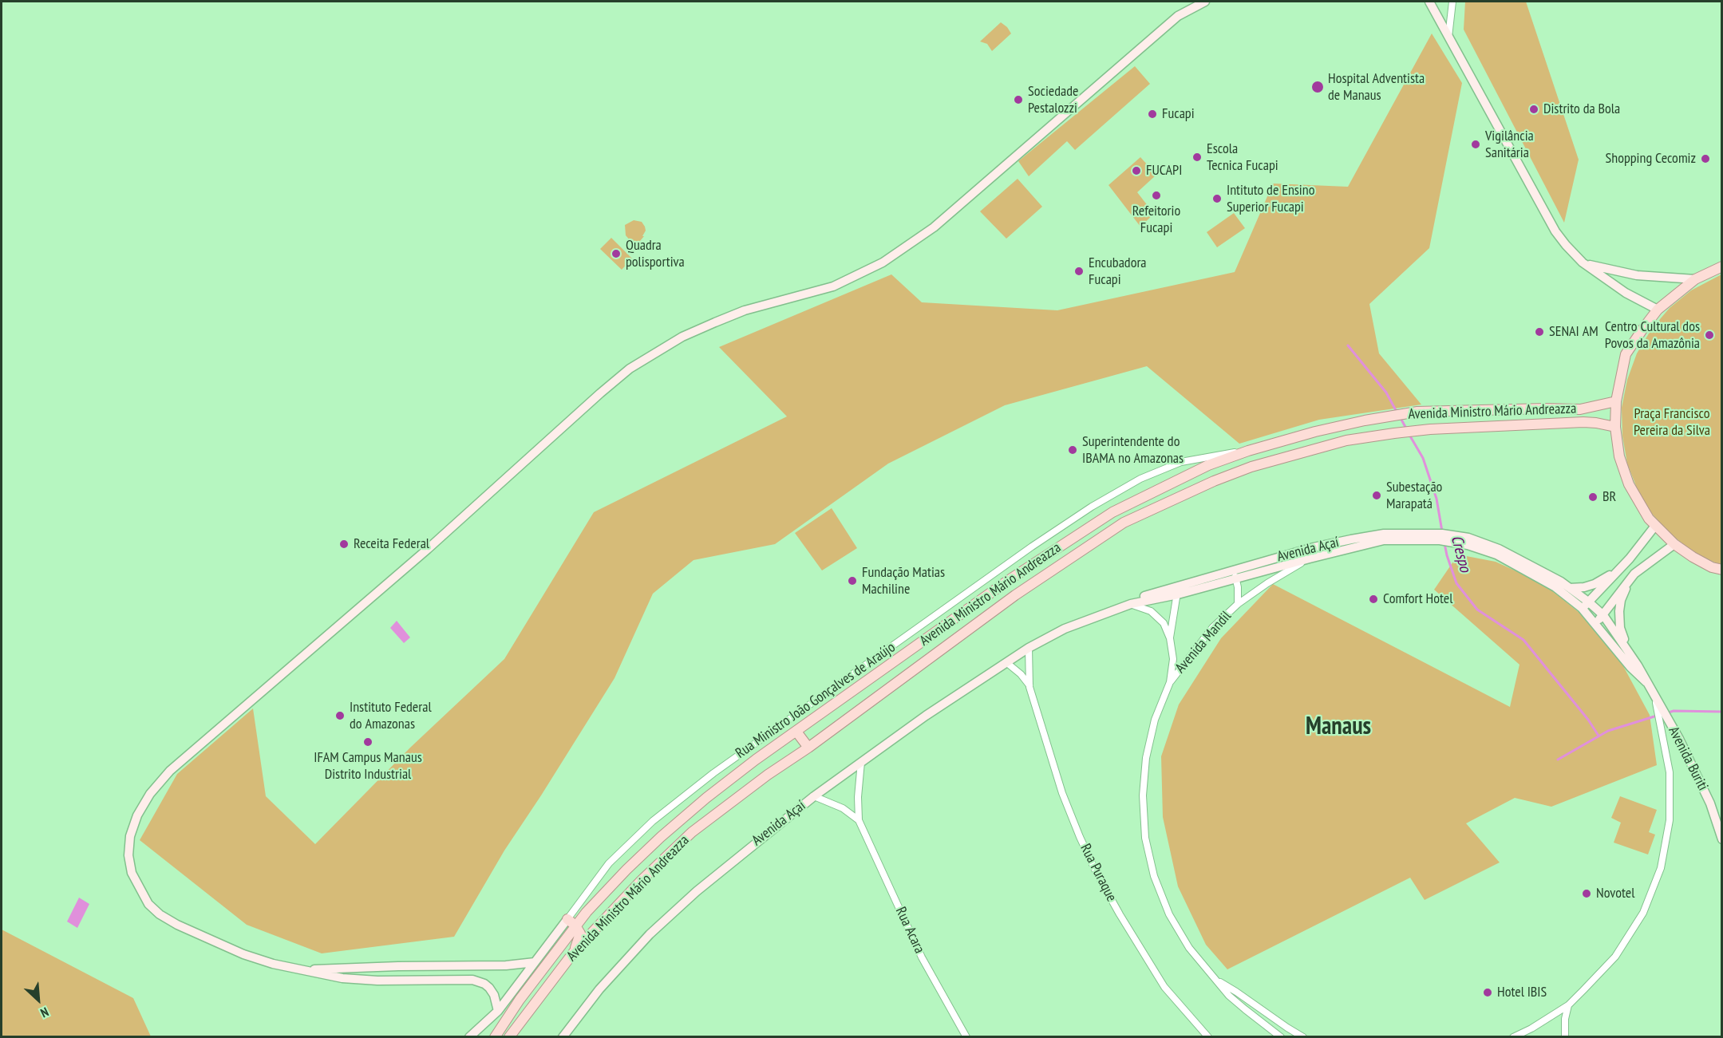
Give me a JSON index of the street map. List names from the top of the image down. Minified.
{"streets":{"main road":["Avenida Ministro Mário Andreazza"],"street":["Avenida Açaí","Avenida Mandil","Rua Ministro João Gonçalves de Araújo","Avenida Buriti","Rua Puraque","Rua Acara"]},"crossings":[["Avenida Ministro Mário Andreazza","Rua Ministro João Gonçalves de Araújo"],["Avenida Açaí","Avenida Mandil"],["Avenida Açaí","Avenida Buriti"],["Avenida Açaí","Rua Puraque"],["Avenida Açaí","Rua Acara"]],"districts":["Manaus"],"water":["Crespo"],"parks":["Praça Francisco Pereira da Silva"],"places":["Hospital Adventista de Manaus","Sociedade Pestalozzi","Distrito da Bola","Fucapi","Vigilância Sanitária","Escola Tecnica Fucapi","Shopping Cecomiz","FUCAPI","Refeitorio Fucapi","Intituto de Ensino Superior Fucapi","Quadra polisportiva","Encubadora Fucapi","SENAI AM","Centro Cultural dos Povos da Amazônia","Superintendente do IBAMA no Amazonas","Subestação Marapatá","BR","Receita Federal","Fundação Matias Machiline","Comfort Hotel","Instituto Federal do Amazonas","IFAM Campus Manaus Distrito Industrial","Novotel","Hotel IBIS"],"north":"bottom right"}
